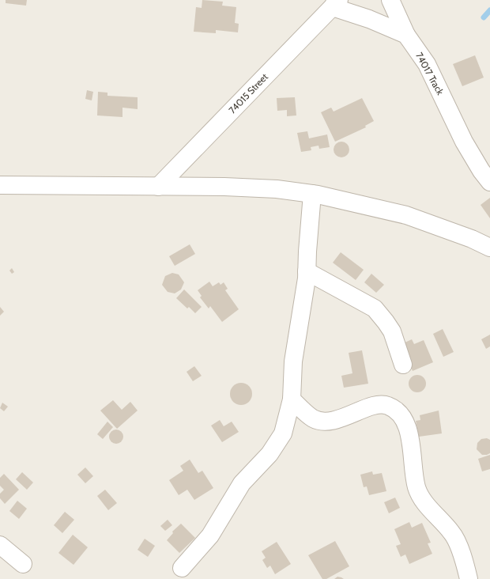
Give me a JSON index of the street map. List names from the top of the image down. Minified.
{"streets":{"street":["74017 Track","74015 Street"]}}
